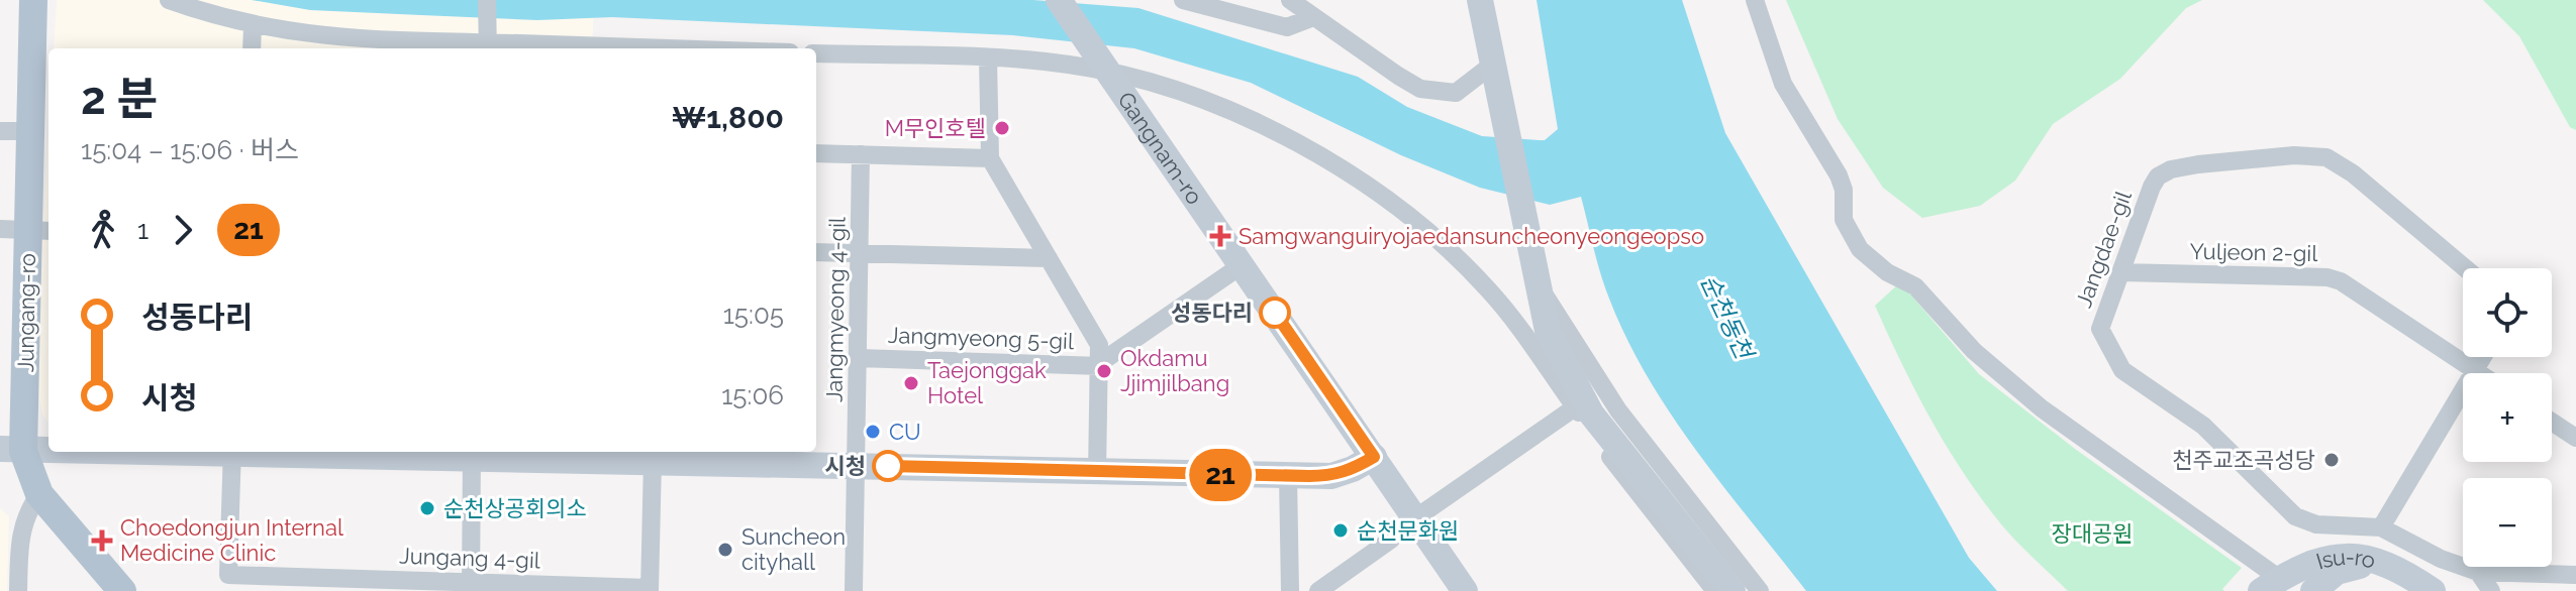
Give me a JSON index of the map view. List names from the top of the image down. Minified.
{"streets":{"main road":["Gangnam-ro","Jungang-ro","Isu-ro"],"street":["Jangdae-gil","Yuljeon 2-gil","Jangmyeong 4-gil","Jangmyeong 5-gil","Jungang 4-gil"]},"crossings":[["Jangdae-gil","Yuljeon 2-gil"],["Jangmyeong 4-gil","Jangmyeong 5-gil"]],"water":["순천동천"],"parks":["장대공원"],"places":{"other":["M무인호텔","성동다리","Okdamu Jjimjilbang","Taejonggak Hotel","CU","천주교조곡성당","시청","순천상공회의소","순천문화원","Suncheon cityhall"],"health":["Samgwanguiryojaedansuncheonyeongeopso","Choedongjun Internal Medicine Clinic"]},"lines":["bus line 21"],"page":{"on_map":"21","heading":["2 분","15:04 – 15:06 · 버스","₩1,800"],"legs":["1","21"],"map_buttons":["+","−"],"list":[{"name":"성동다리","value":"15:05"},{"name":"시청","value":"15:06"}]}}
